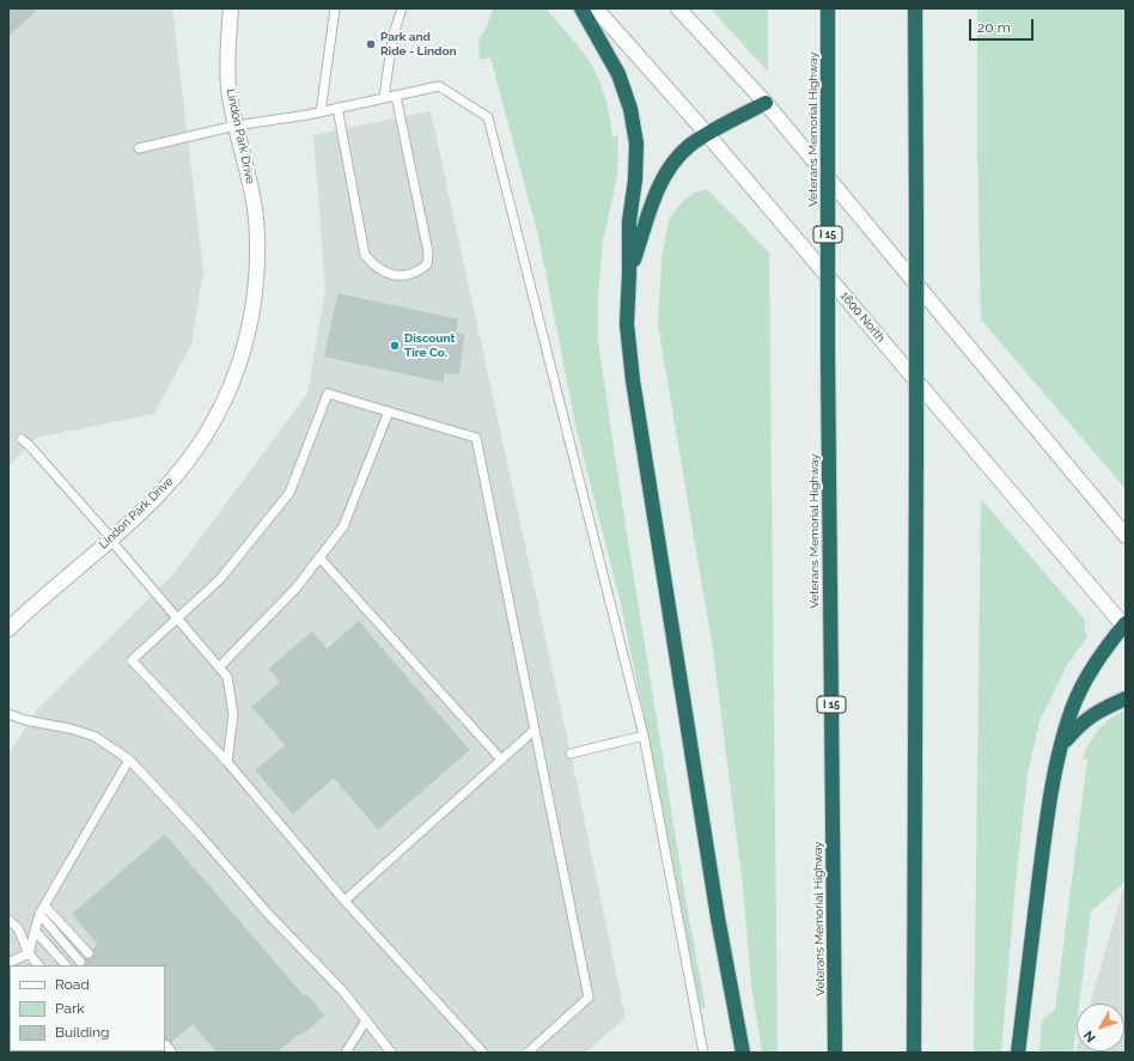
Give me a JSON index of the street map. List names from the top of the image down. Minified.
{"streets":{"highway":["Veterans Memorial Highway","I 15"],"main road":["Lindon Park Drive","1600 North"]},"places":["Park and Ride - Lindon","Discount Tire Co."],"legend":["Road","Park","Building"],"scale_bar":"20 m","north":"bottom left"}
